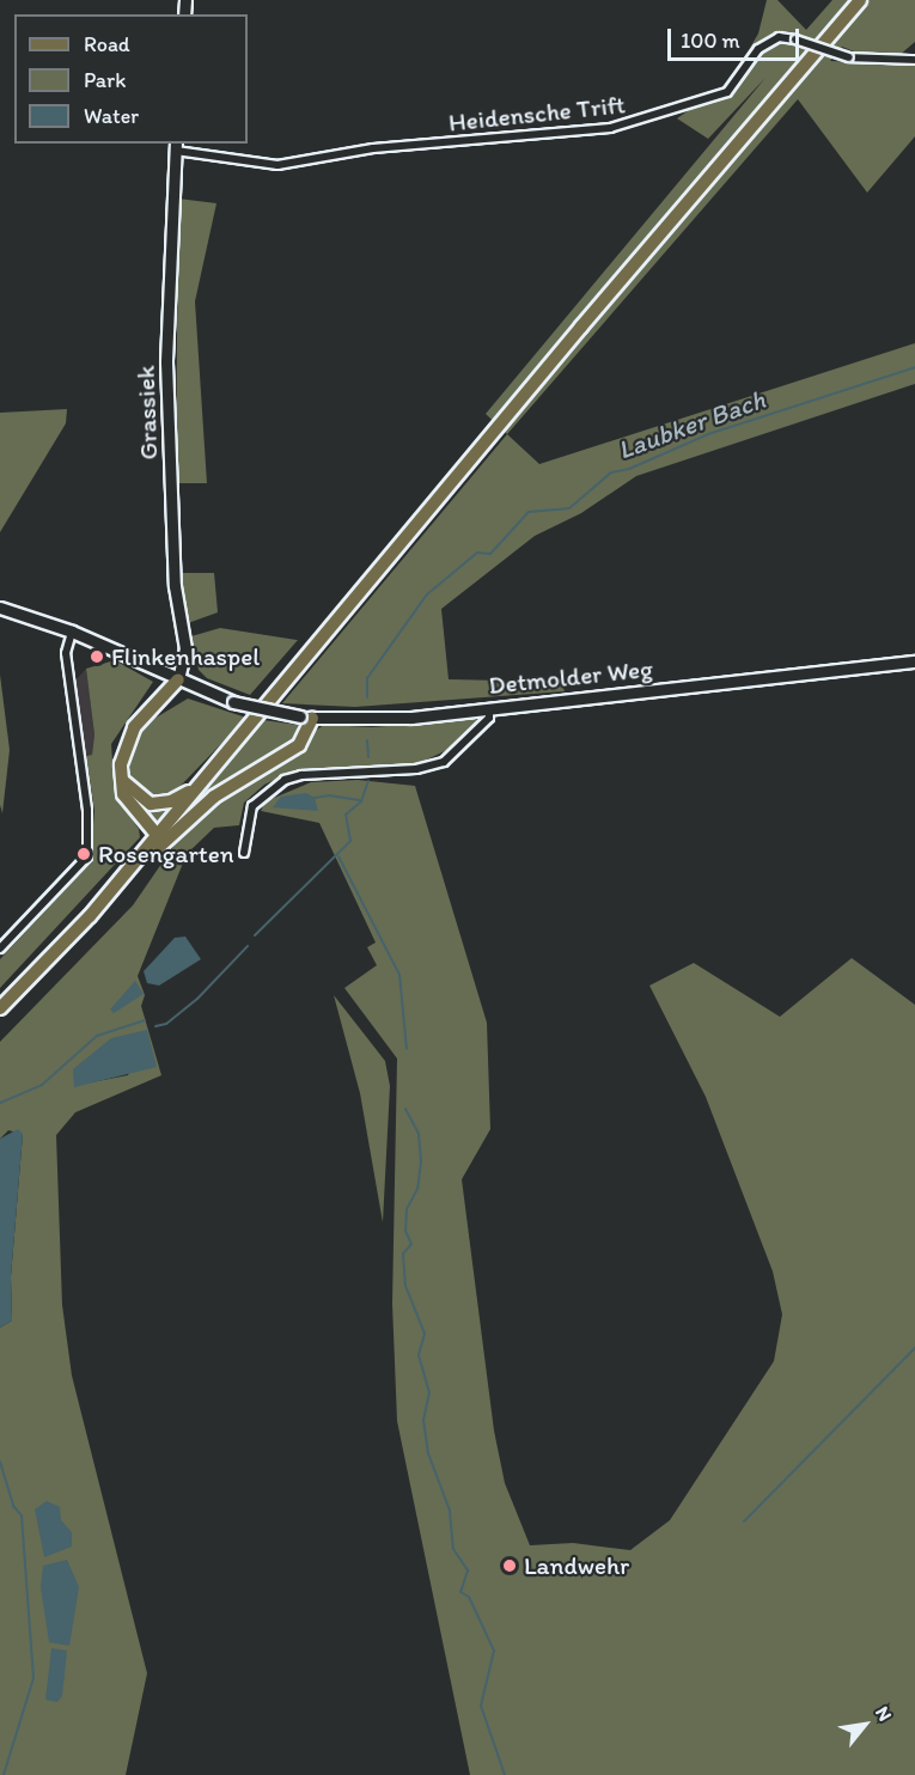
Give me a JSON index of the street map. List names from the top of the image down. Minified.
{"streets":{"street":["Heidensche Trift","Grassiek","Detmolder Weg"]},"crossings":[["Heidensche Trift","Grassiek"],["Grassiek","Detmolder Weg"]],"water":["Laubker Bach"],"places":["Flinkenhaspel","Rosengarten","Landwehr"],"legend":["Road","Park","Water"],"scale_bar":"100 m","north":"top right"}
